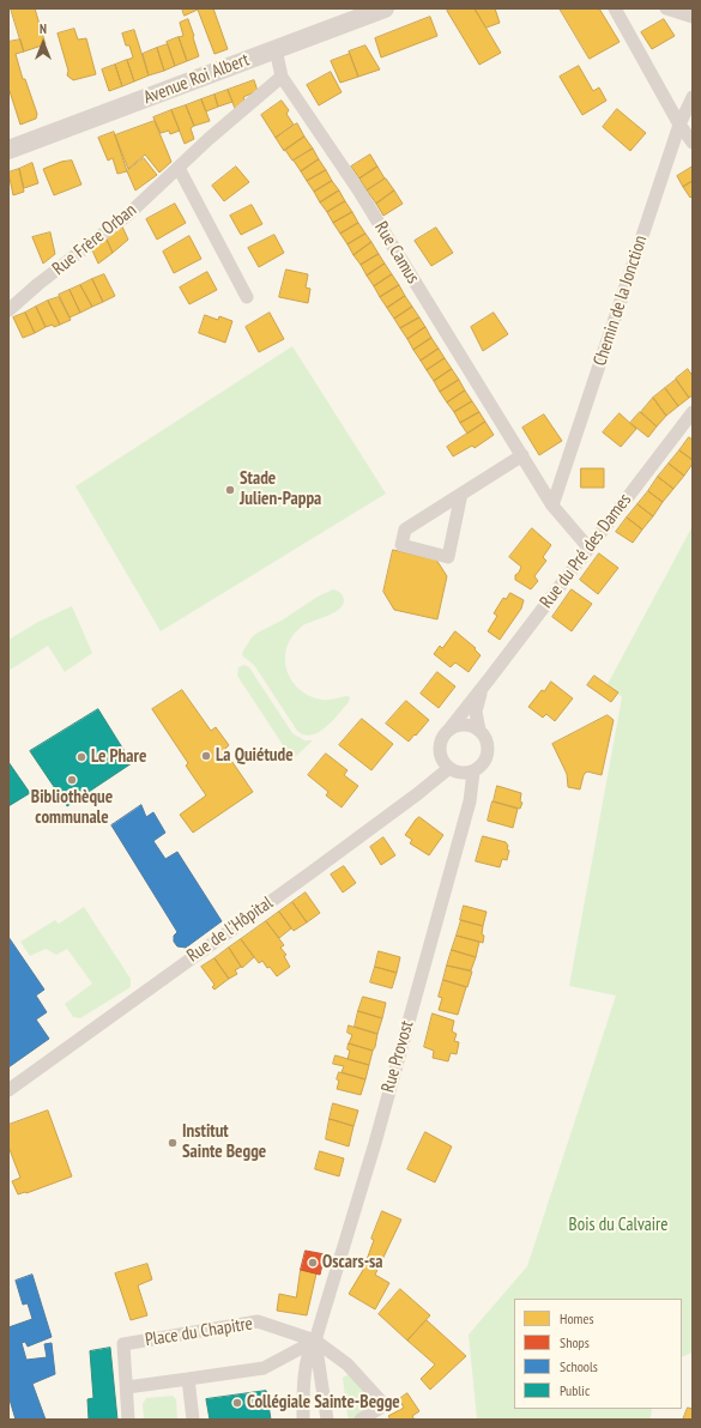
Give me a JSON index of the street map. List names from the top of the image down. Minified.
{"streets":{"main road":["Avenue Roi Albert"],"street":["Rue Frère Orban","Rue Camus","Chemin de la Jonction","Rue du Pré des Dames","Rue de l'Hôpital","Rue Provost","Place du Chapitre"]},"crossings":[["Avenue Roi Albert","Rue Camus"],["Rue Frère Orban","Rue Camus"],["Rue Camus","Chemin de la Jonction"],["Rue Camus","Rue du Pré des Dames"],["Rue du Pré des Dames","Rue de l'Hôpital"],["Rue du Pré des Dames","Rue Provost"],["Rue de l'Hôpital","Rue Provost"],["Rue Provost","Place du Chapitre"]],"parks":["Bois du Calvaire"],"places":["Stade Julien-Pappa","La Quiétude","Le Phare","Bibliothèque communale","Institut Sainte Begge","Oscars-sa","Collégiale Sainte-Begge"],"legend":["Homes","Shops","Schools","Public"],"north":"top"}
